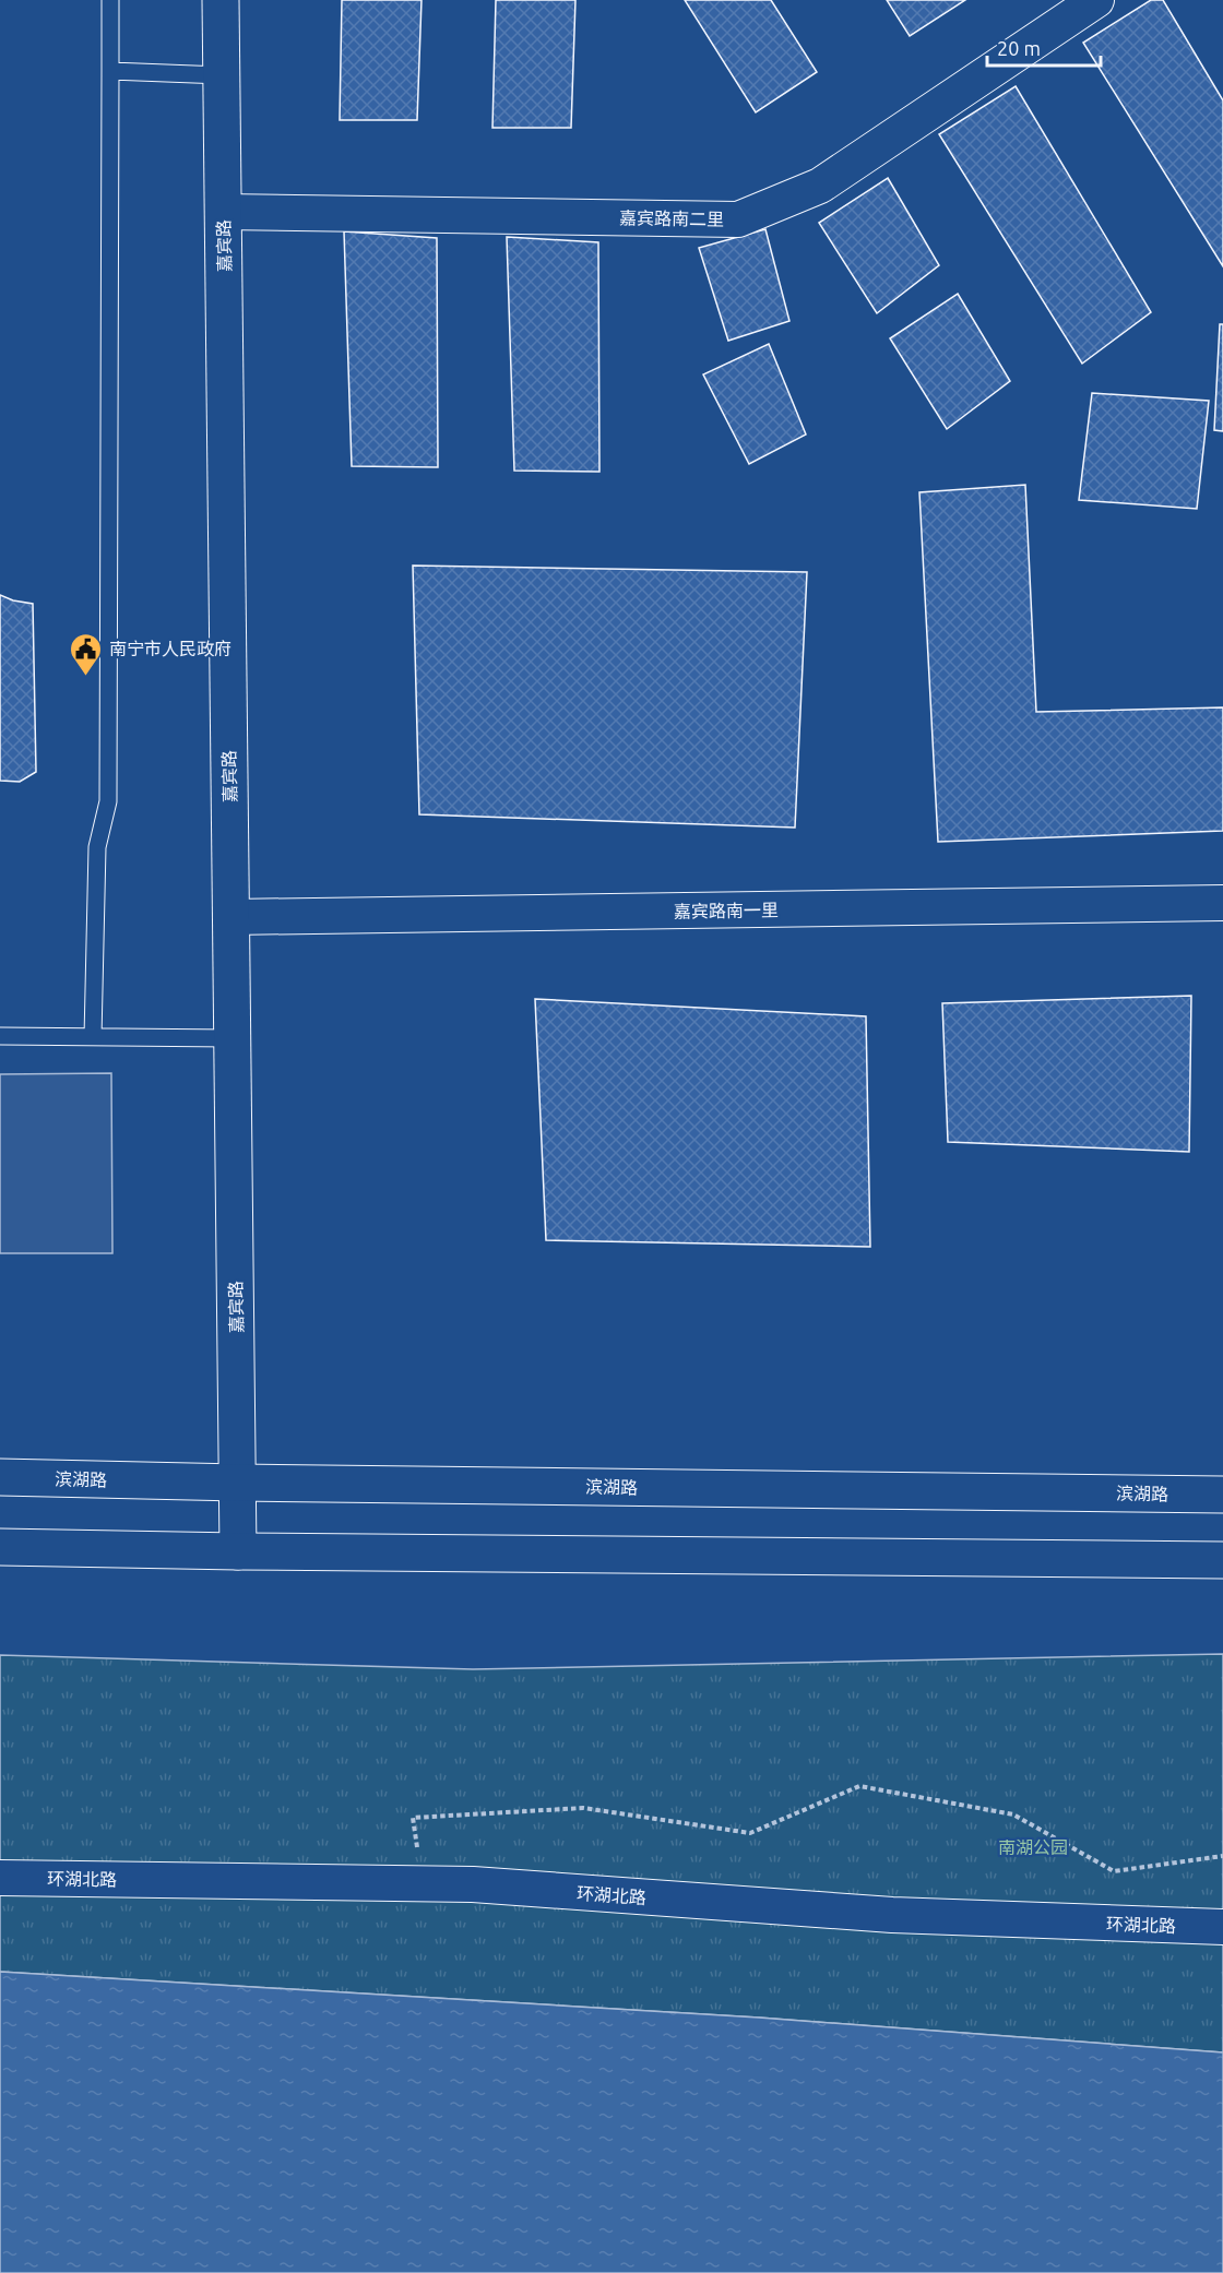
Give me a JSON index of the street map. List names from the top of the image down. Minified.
{"streets":{"main road":["嘉宾路","滨湖路"],"street":["嘉宾路南二里","嘉宾路南一里","环湖北路"]},"crossings":[["嘉宾路南二里","嘉宾路"],["嘉宾路","嘉宾路南一里"],["嘉宾路","滨湖路"]],"parks":["南湖公园"],"places":{"public building":["南宁市人民政府"]},"scale_bar":"20 m"}
